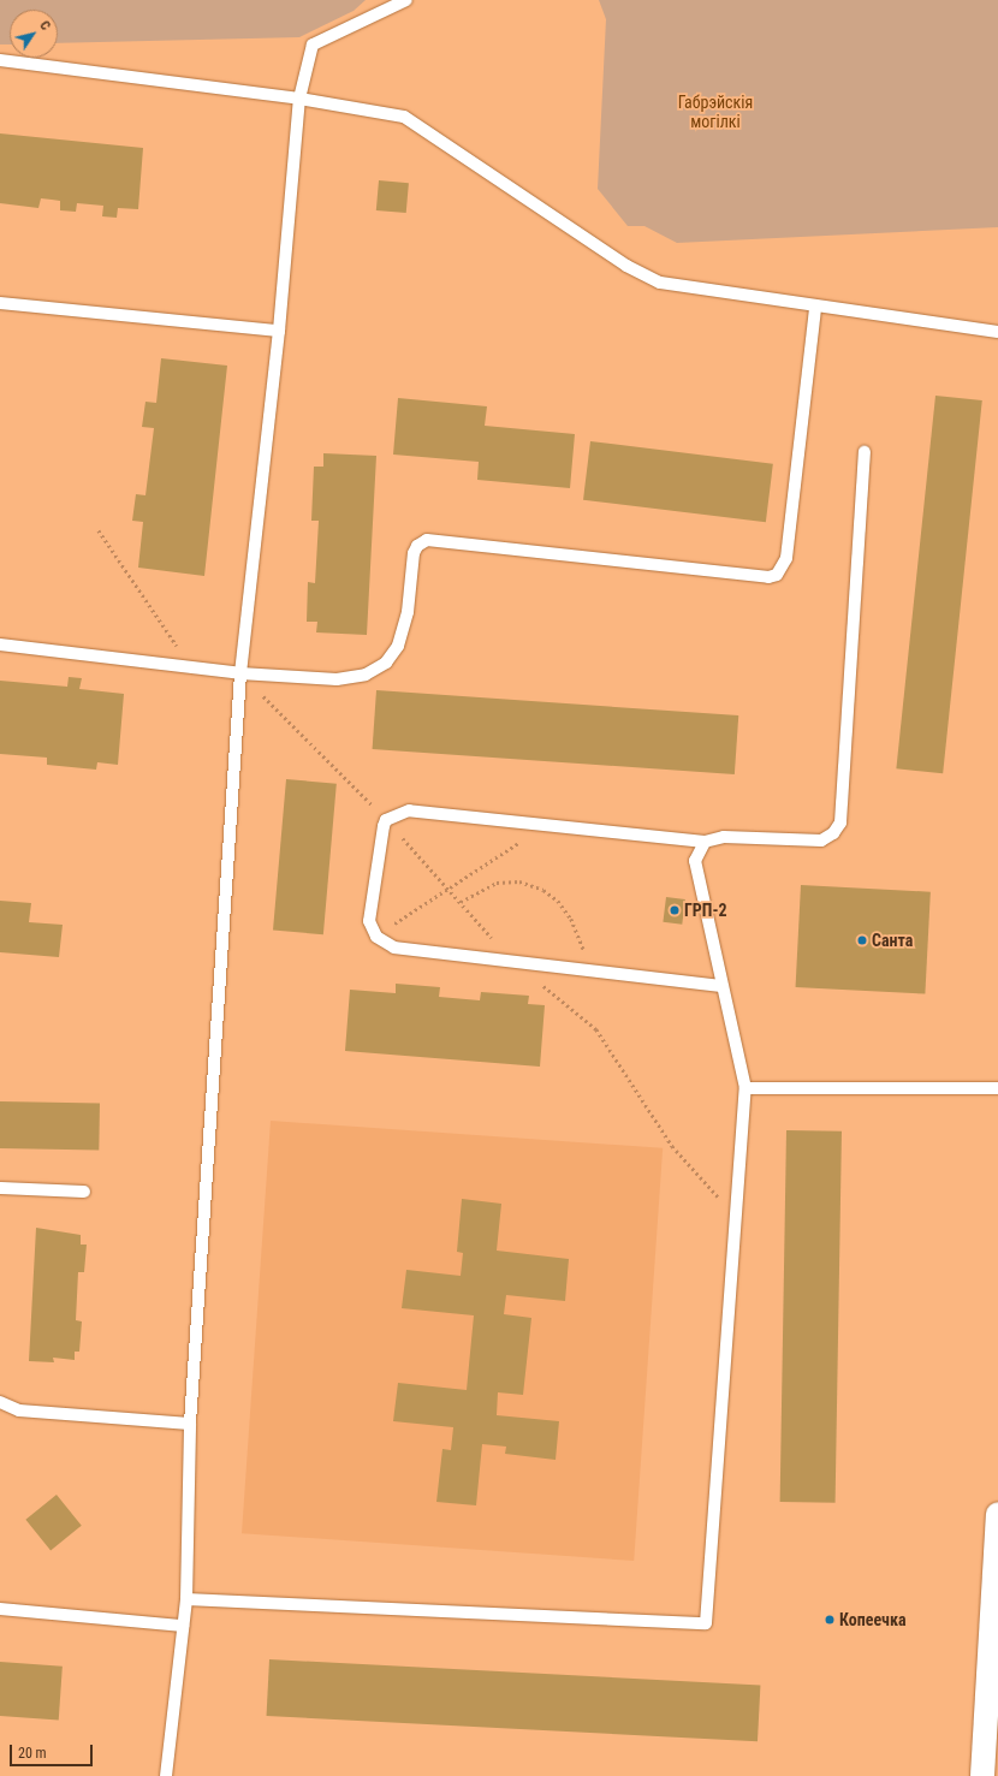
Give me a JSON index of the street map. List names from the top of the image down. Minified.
{"parks":["Габрэйскія могілкі"],"places":["ГРП-2","Санта","Копеечка"],"scale_bar":"20 m","north":"top right"}
